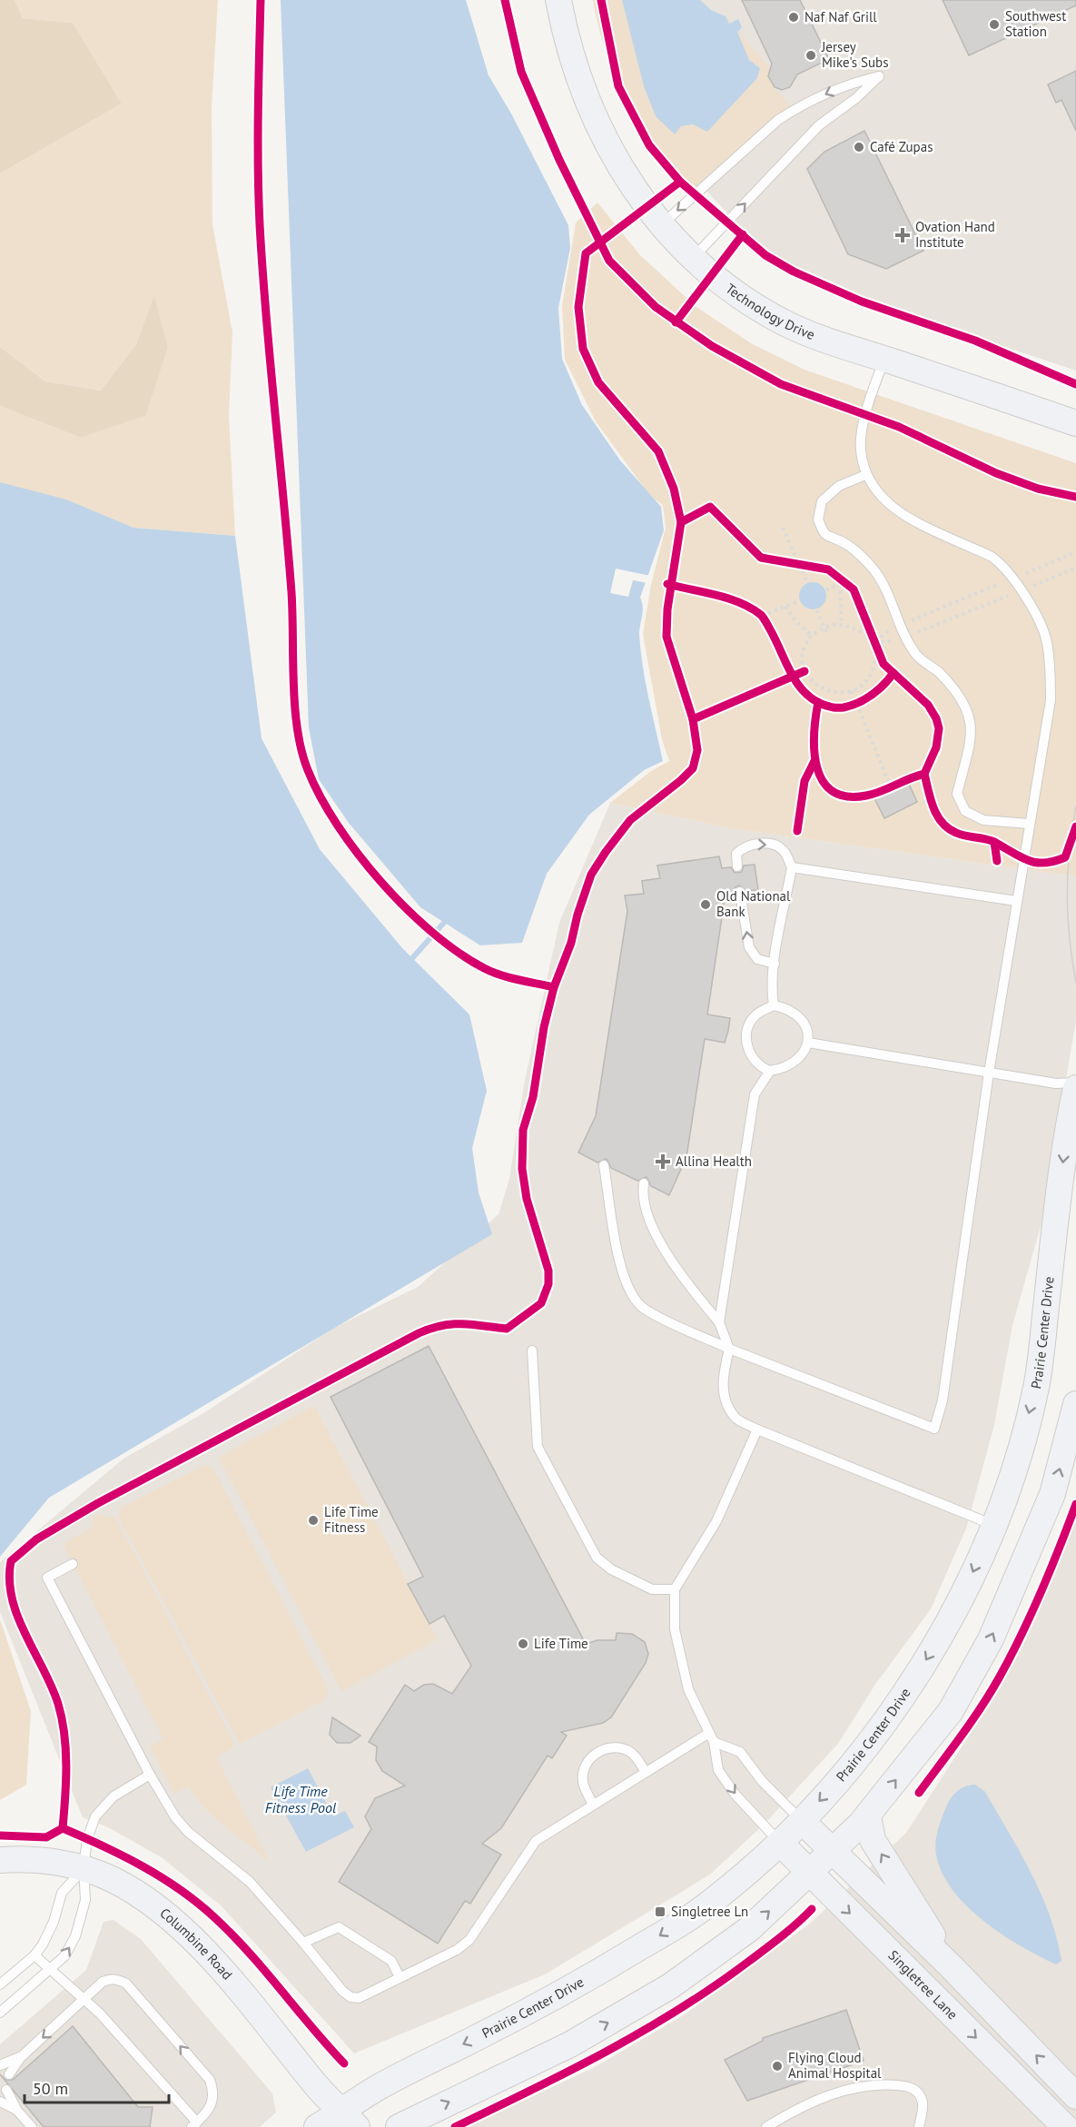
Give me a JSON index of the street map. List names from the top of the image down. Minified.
{"streets":{"main road":["Technology Drive","Prairie Center Drive","Columbine Road","Singletree Lane"]},"crossings":[["Prairie Center Drive","Columbine Road"],["Prairie Center Drive","Singletree Lane"]],"water":["Life Time Fitness Pool"],"places":{"other":["Naf Naf Grill","Southwest Station","Jersey Mike's Subs","Café Zupas","Old National Bank","Life Time Fitness","Life Time","Flying Cloud Animal Hospital"],"health":["Ovation Hand Institute","Allina Health"],"transit":["Singletree Ln"]},"scale_bar":"50 m"}
